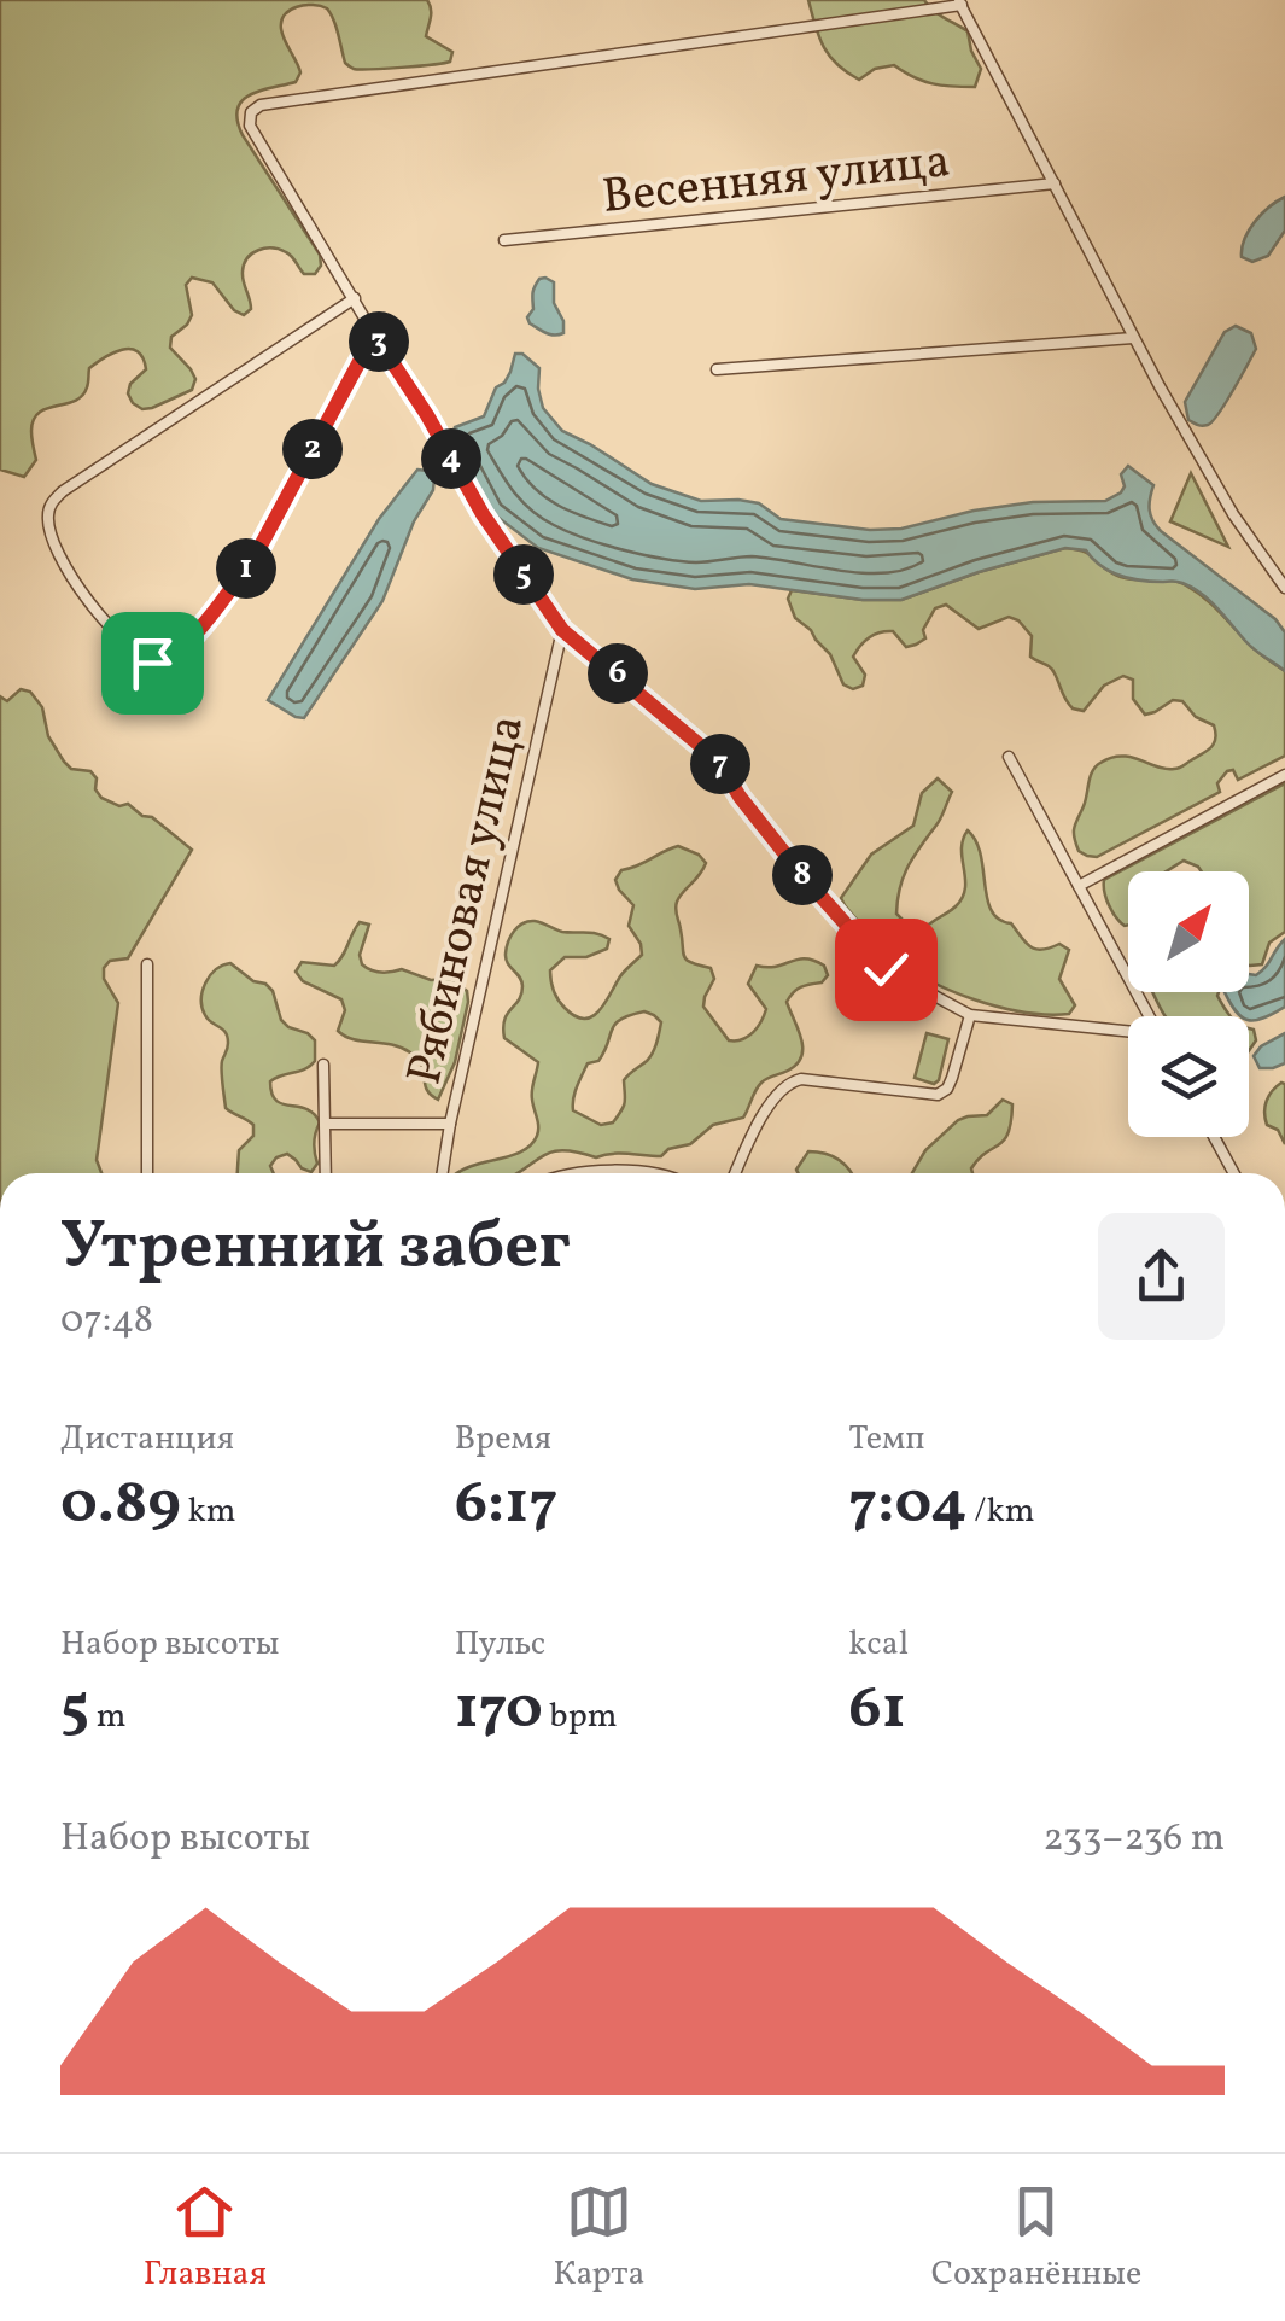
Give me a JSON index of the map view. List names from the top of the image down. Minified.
{"streets":{"street":["Весенняя улица","Рябиновая улица"]},"north":"top right","page":{"pins":["3","2","4","1","5","6","7","8"],"heading":["Утренний забег","07:48"],"stats":[["Дистанция","0.89 km"],["Время","6:17"],["Темп","7:04 /km"],["Набор высоты","5 m"],["Пульс","170 bpm"],["kcal","61"]],"chart":["Набор высоты","233–236 m"],"tabs":["Главная","Карта","Сохранённые"]}}
